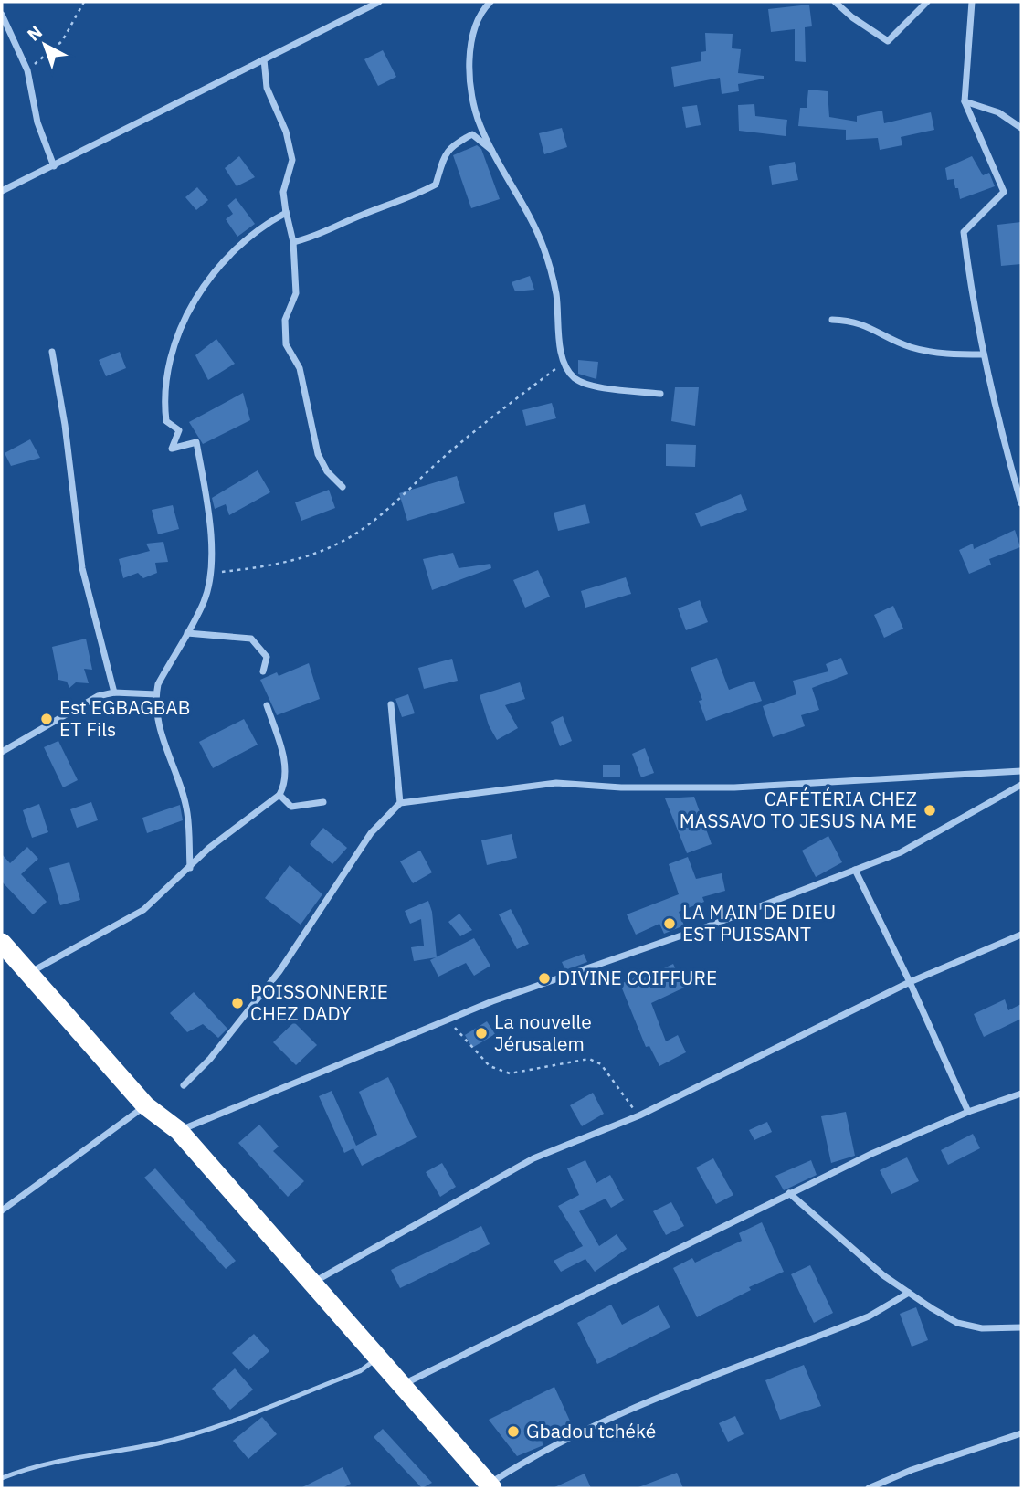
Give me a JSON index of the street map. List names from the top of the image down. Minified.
{"places":["Est EGBAGBAB ET Fils","CAFÉTÉRIA CHEZ MASSAVO TO JESUS NA ME","LA MAIN DE DIEU EST PUISSANT","DIVINE COIFFURE","POISSONNERIE CHEZ DADY","La nouvelle Jérusalem","Gbadou tchéké"],"north":"top left"}
